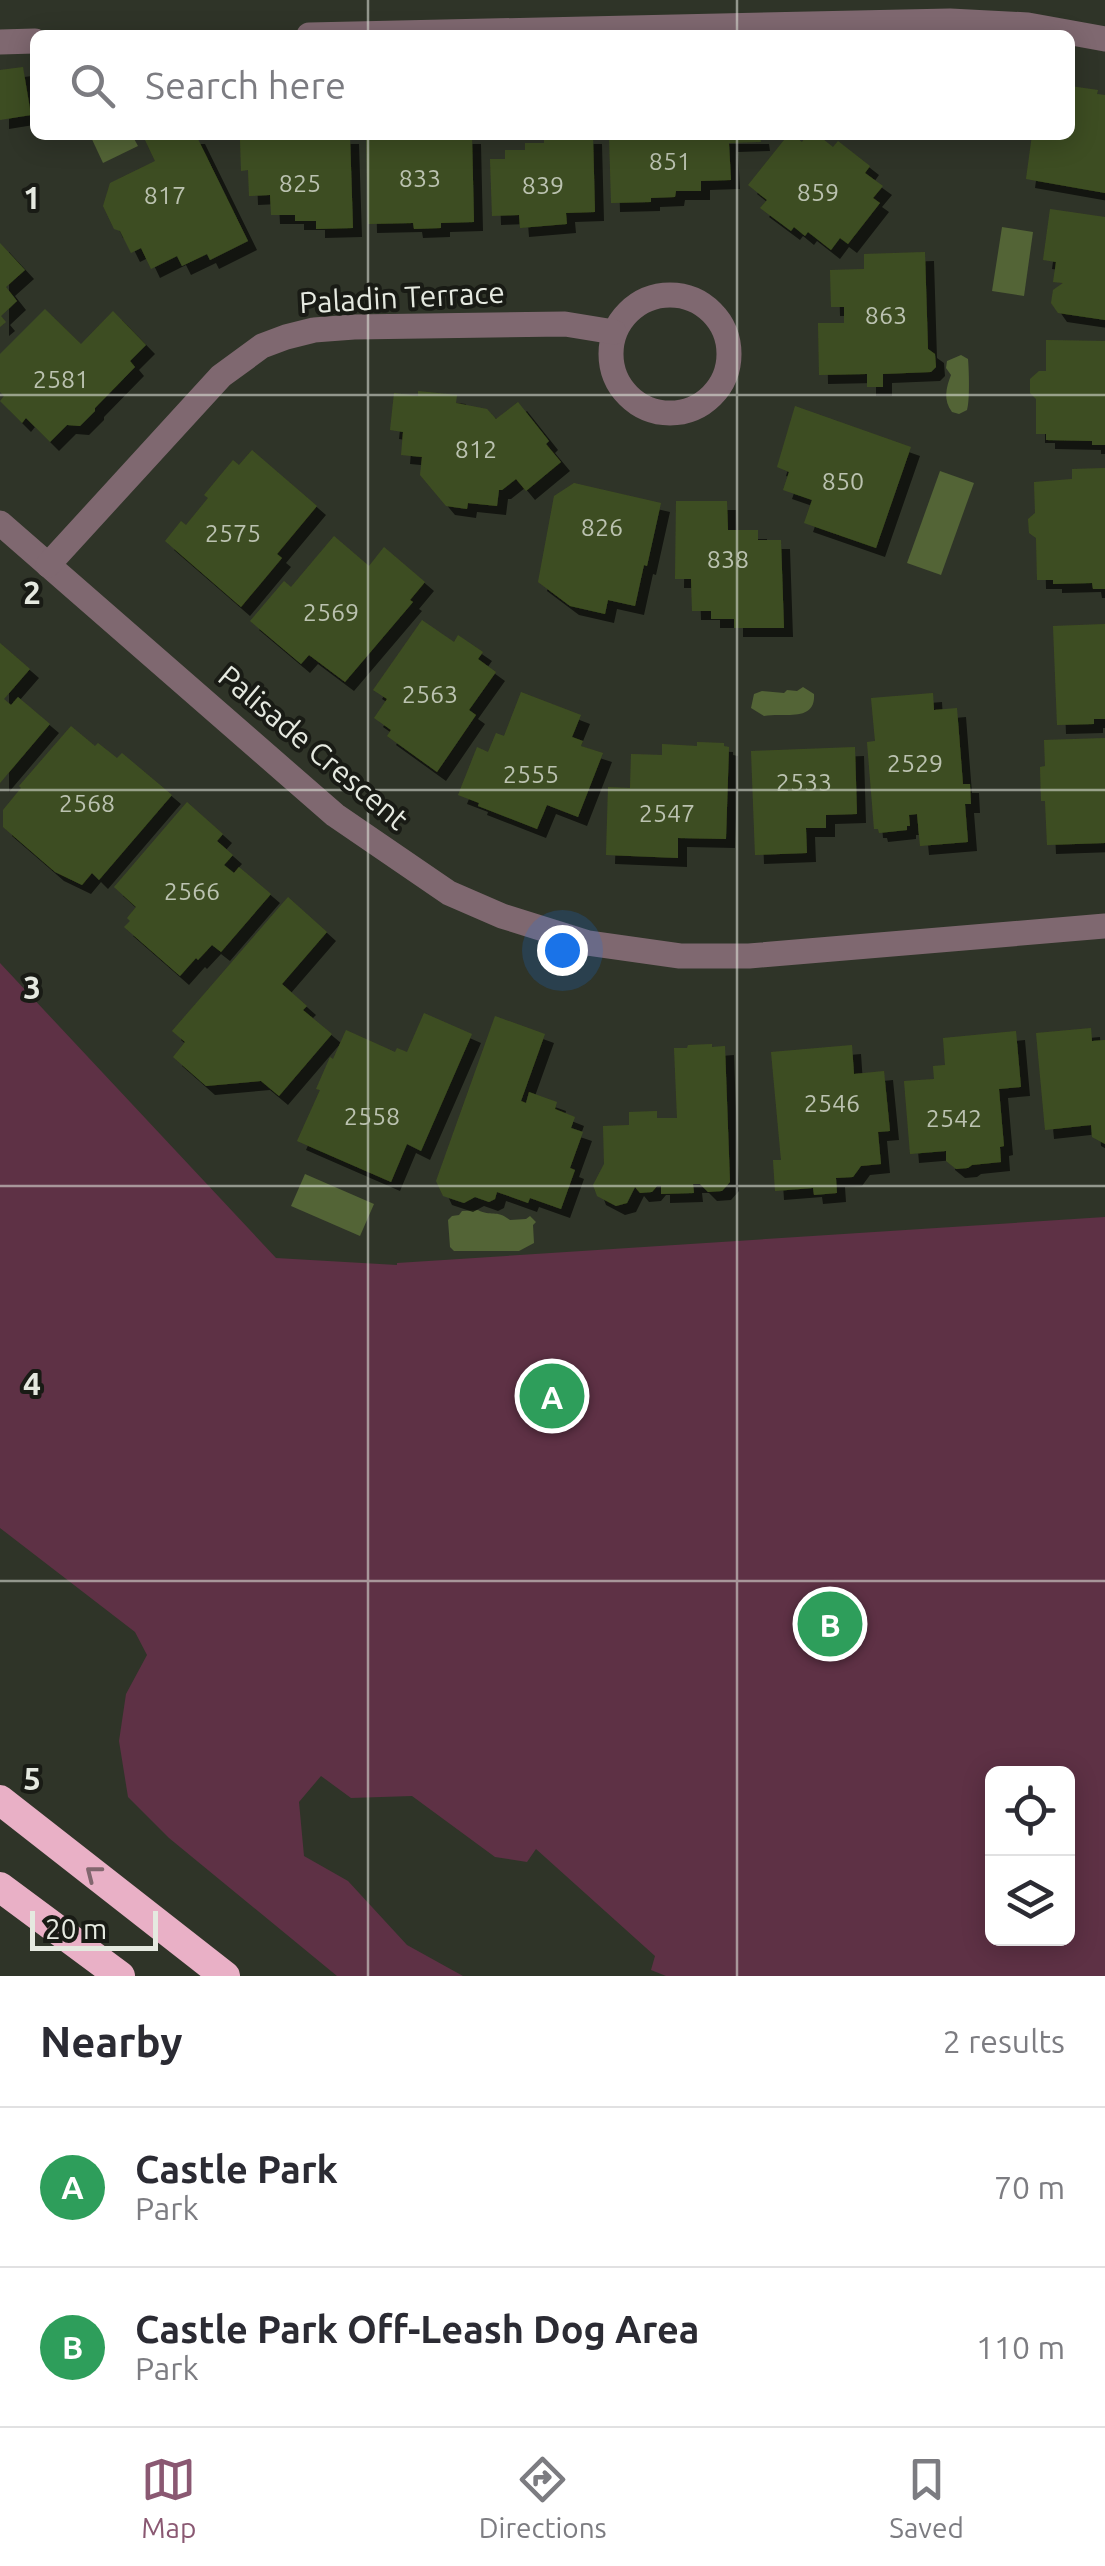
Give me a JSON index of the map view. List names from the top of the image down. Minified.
{"streets":{"street":["Paladin Terrace","Palisade Crescent"]},"crossings":[["Paladin Terrace","Palisade Crescent"]],"house_numbers":["851","833","825","839","859","817","863","2581","812","850","826","2575","838","2569","2563","2529","2555","2533","2568","2547","2566","2546","2558","2542"],"scale_bar":"20 m","page":{"search":"Search here","pins":["A","B"],"scale":"20 m","heading":["Nearby","2 results"],"list":[{"mark":"A","name":"Castle Park","note":"Park","value":"70 m"},{"mark":"B","name":"Castle Park Off-Leash Dog Area","note":"Park","value":"110 m"}],"nav":["Map","Directions","Saved"]},"grid":{"rows":["1","2","3","4","5"]}}
